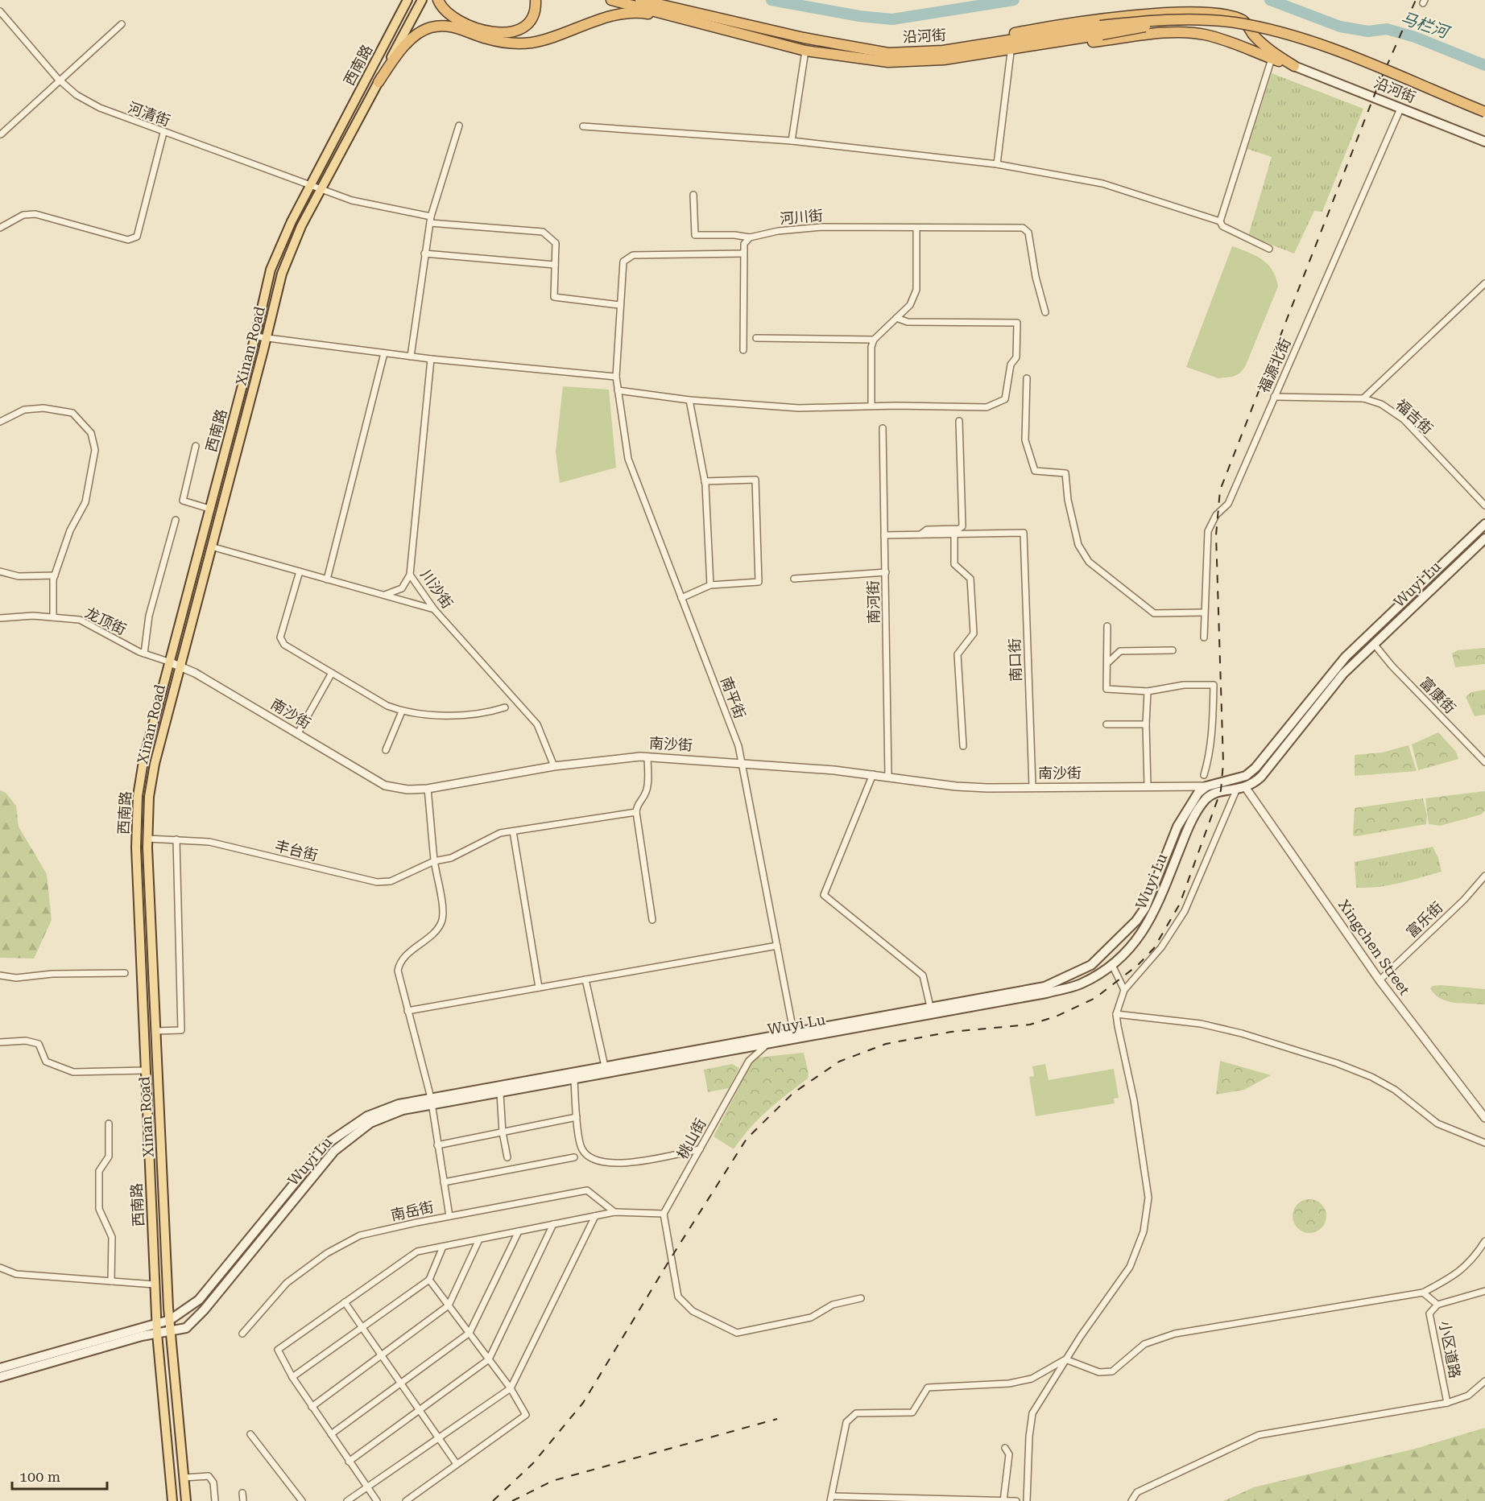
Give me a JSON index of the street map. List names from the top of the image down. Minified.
{"streets":{"highway":["沿河街"],"main road":["西南路","Xinan Road","Wuyi Lu"],"street":["河清街","河川街","福源北街","福吉街","川沙街","南河街","龙顶街","南口街","富康街","南平街","南沙街","丰台街","富乐街","Xingchen Street","桃山街","南岳街","小区道路"]},"crossings":[["沿河街","福源北街"],["西南路","河清街"],["西南路","Wuyi Lu"],["西南路","龙顶街"],["西南路","南沙街"],["河清街","Xinan Road"],["Xinan Road","Wuyi Lu"],["Xinan Road","南沙街"],["Xinan Road","丰台街"],["福源北街","福吉街"],["Wuyi Lu","富康街"],["Wuyi Lu","南平街"],["Wuyi Lu","南沙街"],["Wuyi Lu","Xingchen Street"],["Wuyi Lu","桃山街"],["川沙街","南沙街"],["南河街","南沙街"],["龙顶街","南沙街"],["南口街","南沙街"],["南平街","南沙街"],["富乐街","Xingchen Street"]],"water":["马栏河"],"scale_bar":"100 m"}
